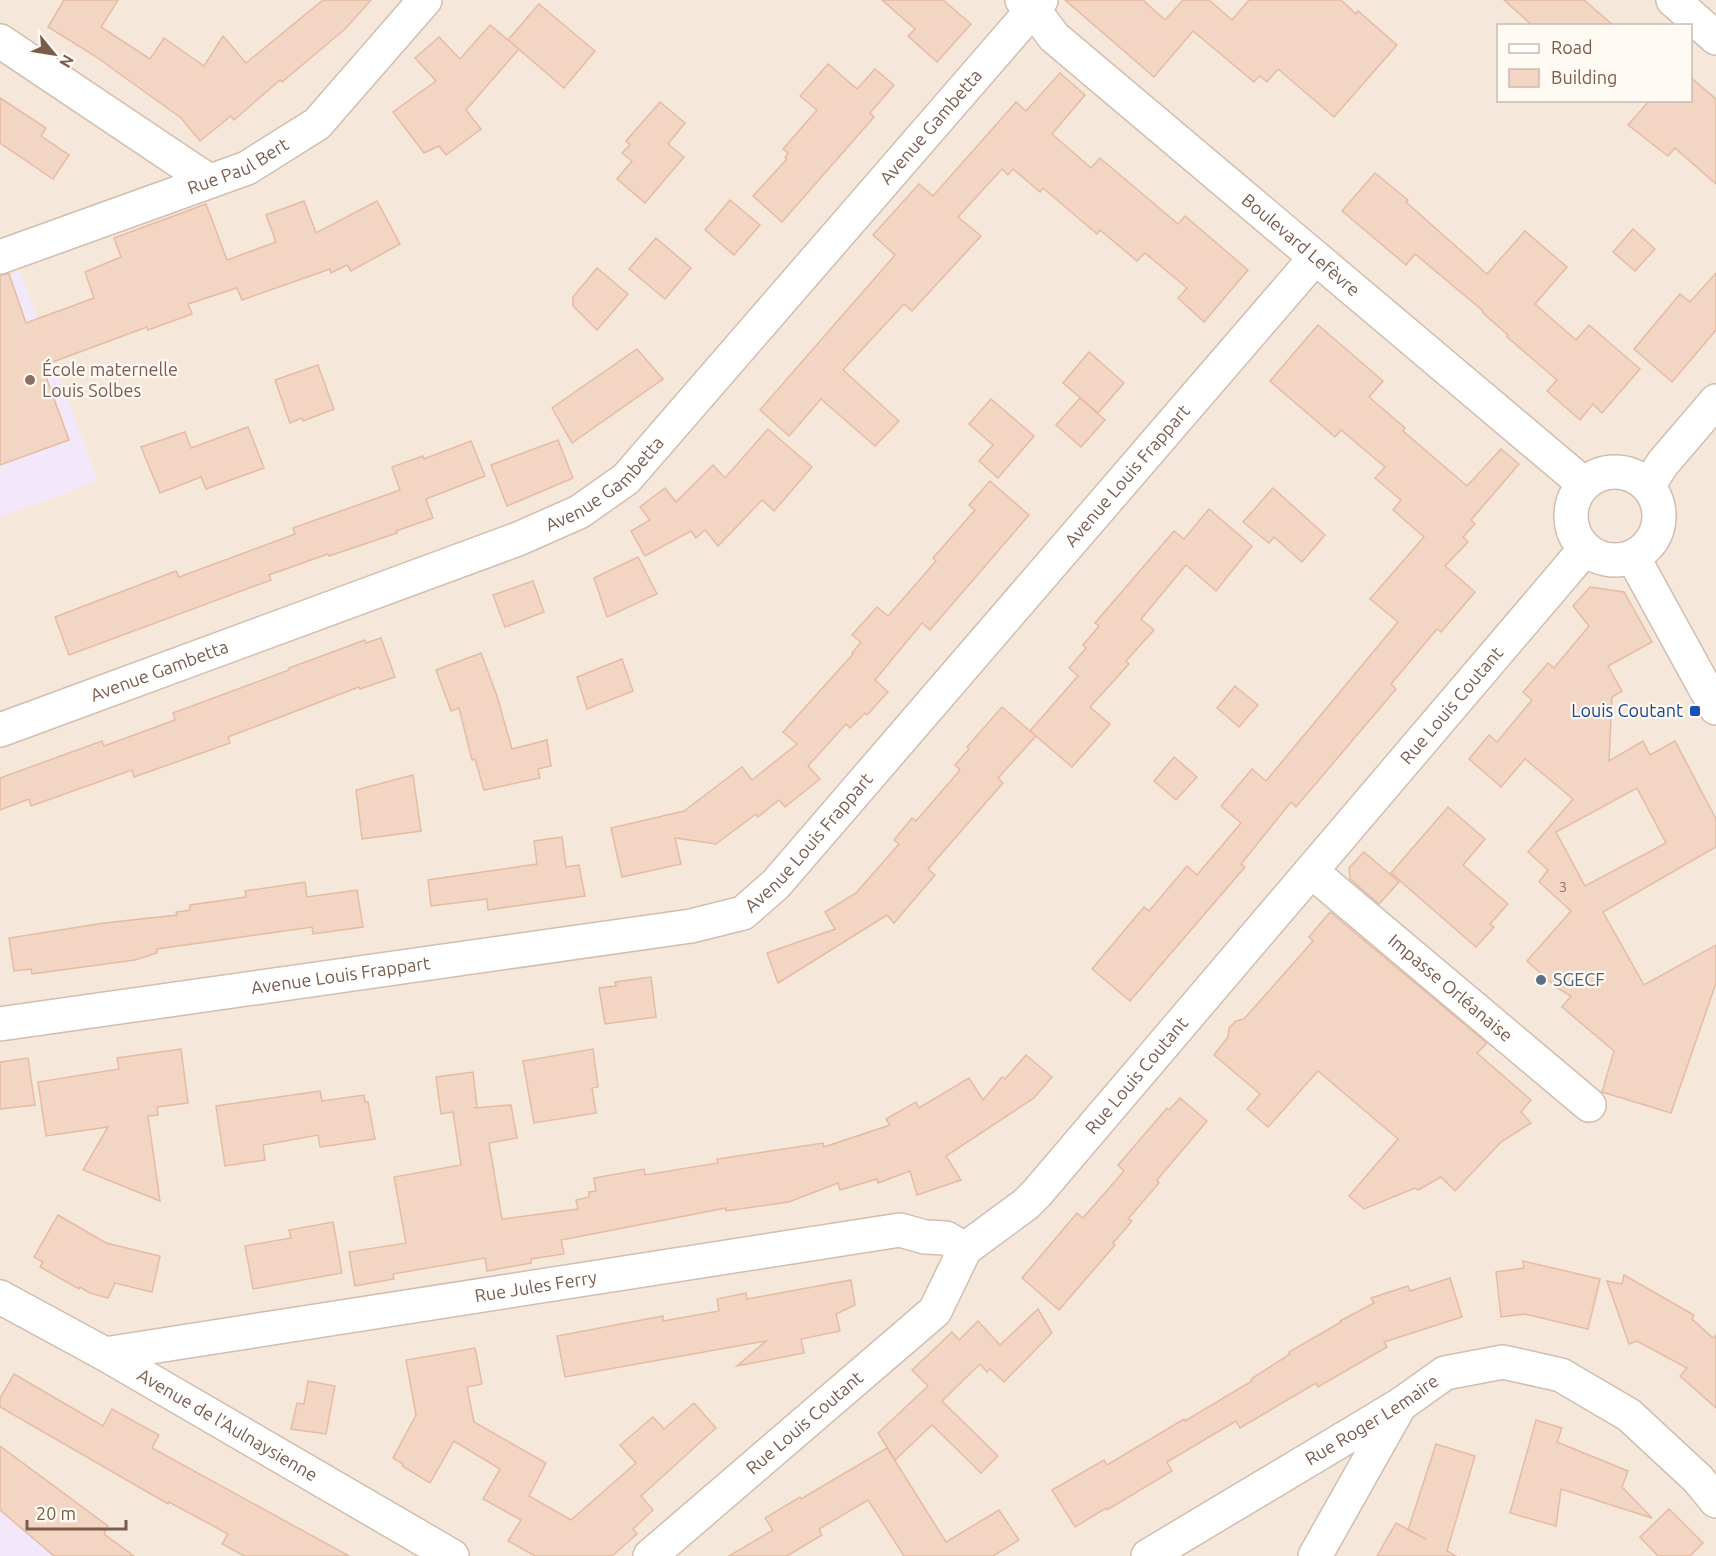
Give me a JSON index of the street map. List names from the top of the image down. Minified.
{"streets":{"street":["Avenue Gambetta","Rue Paul Bert","Boulevard Lefèvre","Avenue Louis Frappart","Rue Louis Coutant","Impasse Orléanaise","Rue Jules Ferry","Rue Roger Lemaire","Avenue de l'Aulnaysienne"]},"crossings":[["Avenue Gambetta","Boulevard Lefèvre"],["Boulevard Lefèvre","Avenue Louis Frappart"],["Boulevard Lefèvre","Rue Louis Coutant"],["Rue Louis Coutant","Impasse Orléanaise"],["Rue Louis Coutant","Rue Jules Ferry"],["Rue Jules Ferry","Avenue de l'Aulnaysienne"]],"places":{"other":["École maternelle Louis Solbes","SGECF"],"transit":["Louis Coutant"]},"house_numbers":["3"],"legend":["Road","Building"],"scale_bar":"20 m","north":"bottom right"}
